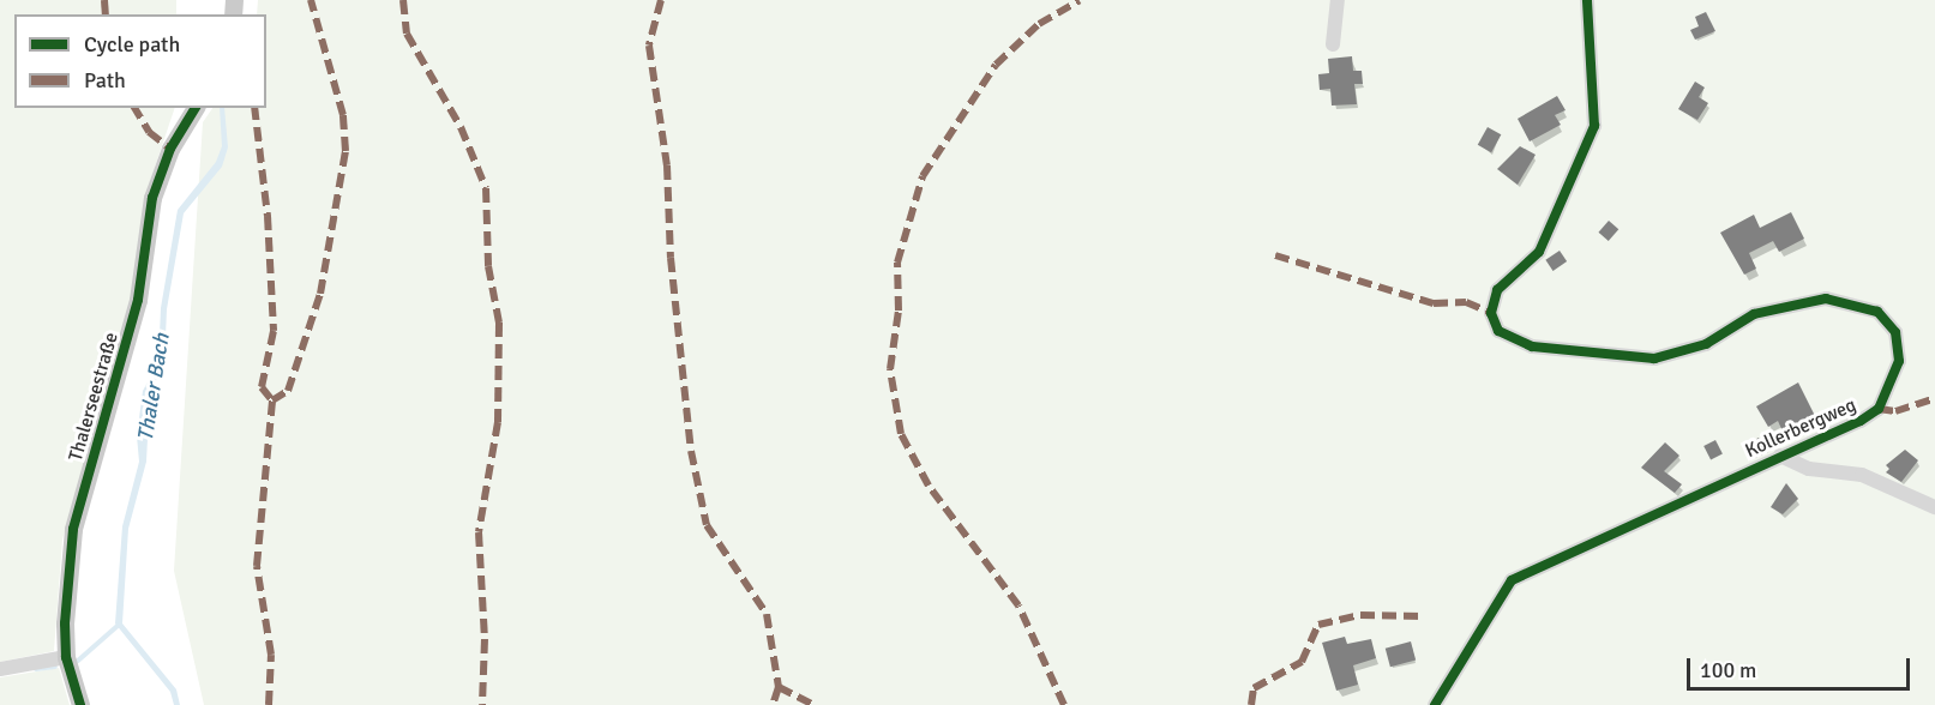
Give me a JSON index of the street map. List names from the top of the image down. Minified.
{"streets":{"main road":["Thalerseestraße"],"street":["Kollerbergweg"]},"water":["Thaler Bach"],"legend":["Cycle path","Path"],"scale_bar":"100 m"}
